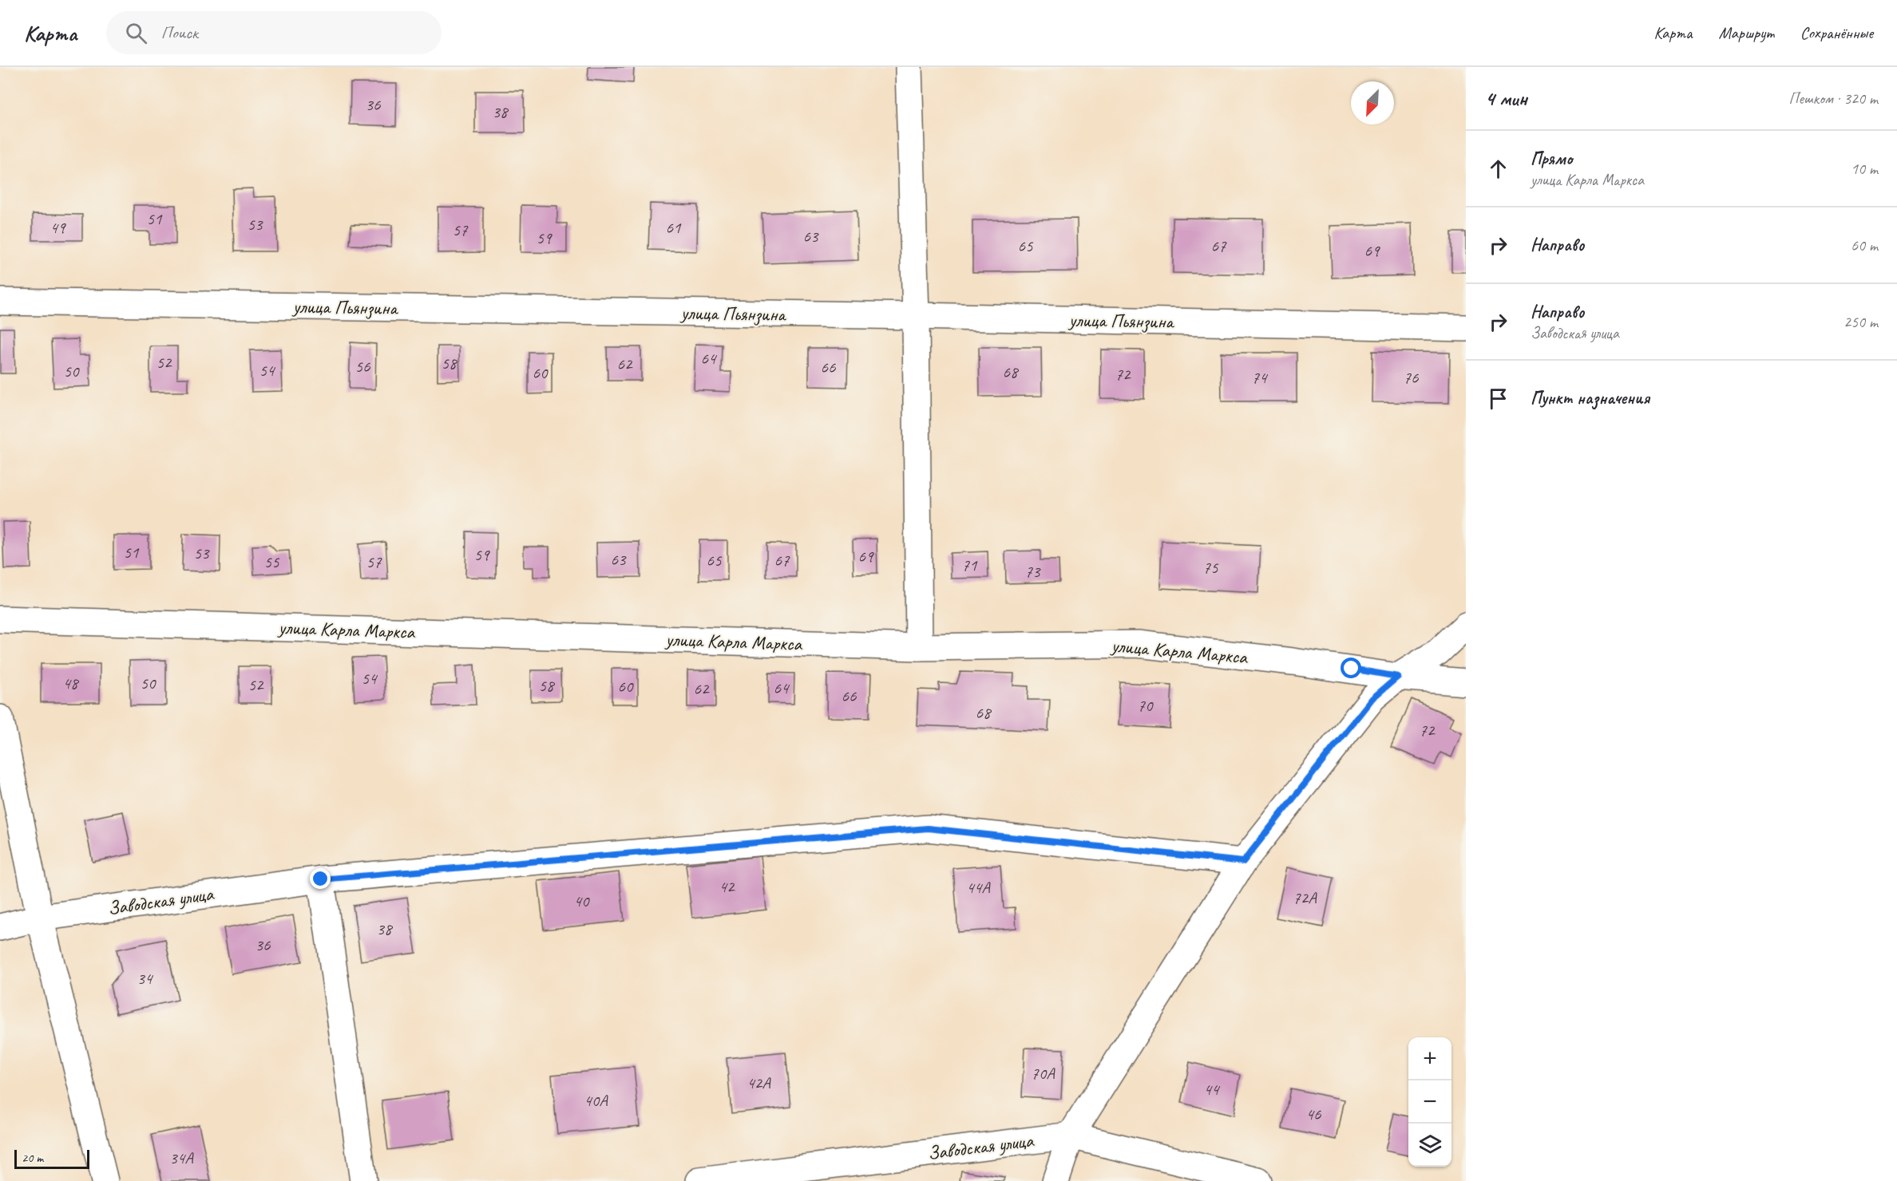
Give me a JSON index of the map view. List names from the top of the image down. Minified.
{"streets":{"street":["улица Пьянзина","улица Карла Маркса","Заводская улица"]},"house_numbers":["36","38","51","53","49","61","57","63","59","65","67","69","64","52","58","62","56","66","54","50","68","60","72","74","76","51","53","59","69","63","65","67","55","57","71","75","73","54","48","50","52","58","60","64","62","66","70","68","72","42","44А","72А","40","38","36","34","70А","42А","44","40А","46","34А"],"scale_bar":"20 m","north":"bottom left","page":{"header":"Карта","search":"Поиск","nav":["Карта","Маршрут","Сохранённые"],"heading":["4 мин","Пешком · 320 m"],"list":[["Прямо","улица Карла Маркса","10 m"],["Направо","60 m"],["Направо","Заводская улица","250 m"],"Пункт назначения"],"map_buttons":["+","−"],"scale":"20 m"}}
